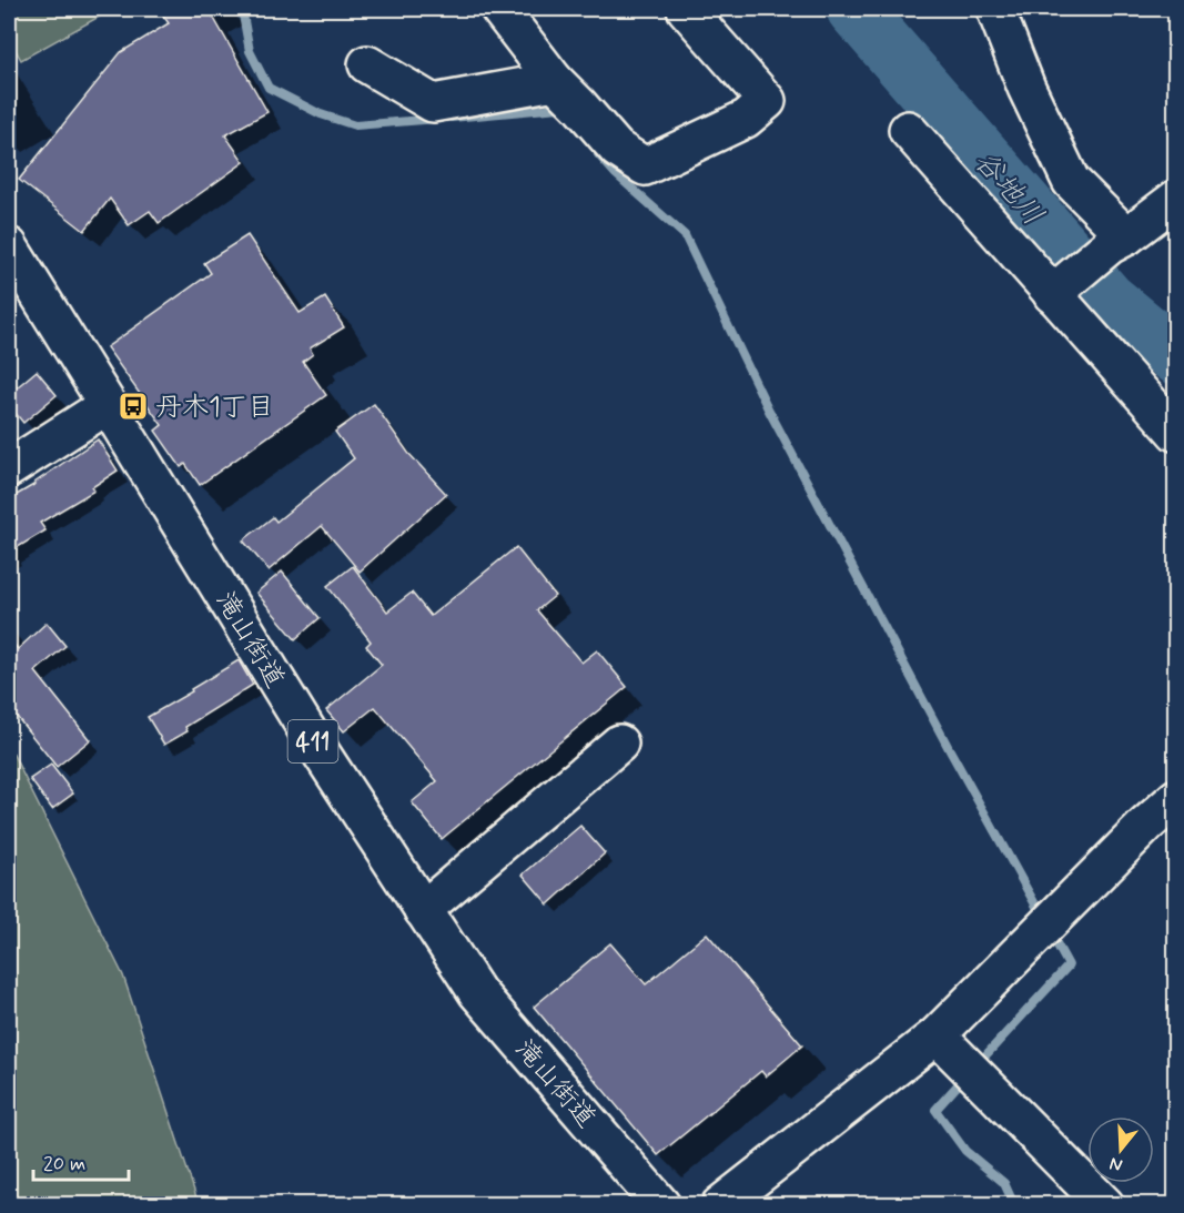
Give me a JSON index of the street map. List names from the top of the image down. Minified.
{"streets":{"main road":["滝山街道","411"]},"water":["谷地川"],"places":{"bus stop":["丹木1丁目"]},"scale_bar":"20 m","north":"bottom"}
